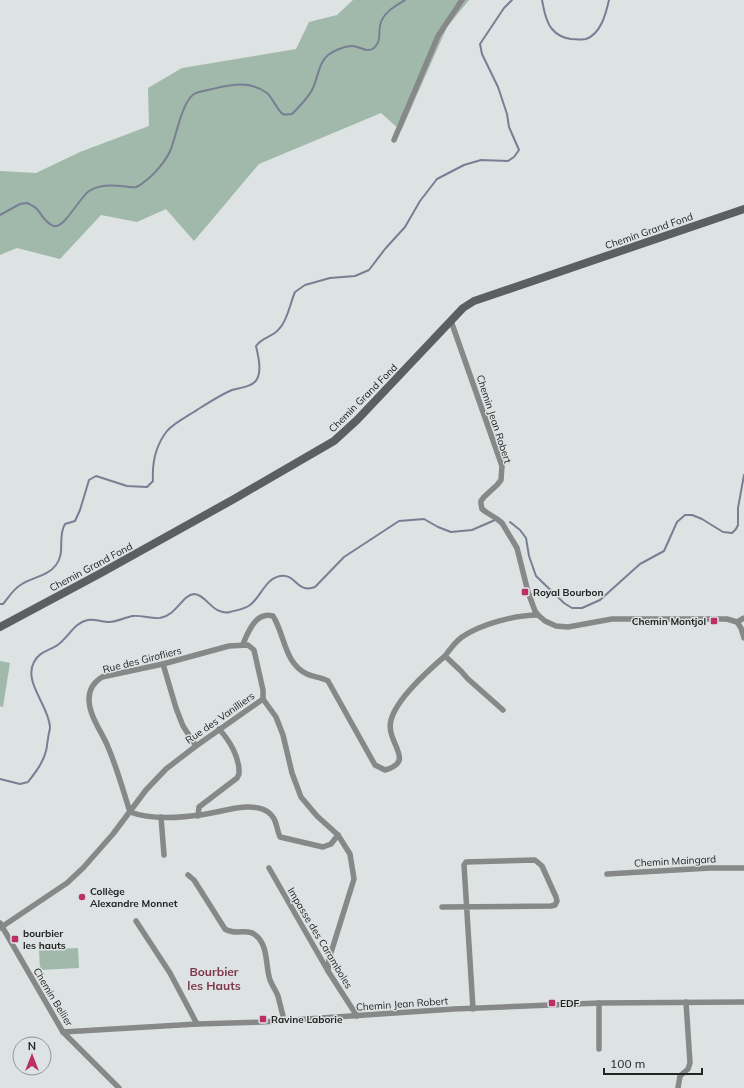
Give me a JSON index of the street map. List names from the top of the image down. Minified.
{"streets":{"street":["Chemin Grand Fond","Chemin Jean Robert","Rue des Girofliers","Rue des Vanilliers","Chemin Maingard","Impasse des Caramboles","Chemin Bellier"]},"crossings":[["Chemin Grand Fond","Chemin Jean Robert"],["Chemin Jean Robert","Impasse des Caramboles"],["Chemin Jean Robert","Chemin Bellier"],["Rue des Girofliers","Rue des Vanilliers"],["Rue des Vanilliers","Impasse des Caramboles"],["Rue des Vanilliers","Chemin Bellier"]],"districts":["Bourbier les Hauts"],"places":{"transit":["Royal Bourbon","Chemin Montjol","bourbier les hauts","EDF","Ravine Laborie"],"other":["Collège Alexandre Monnet"]},"scale_bar":"100 m","north":"top"}
